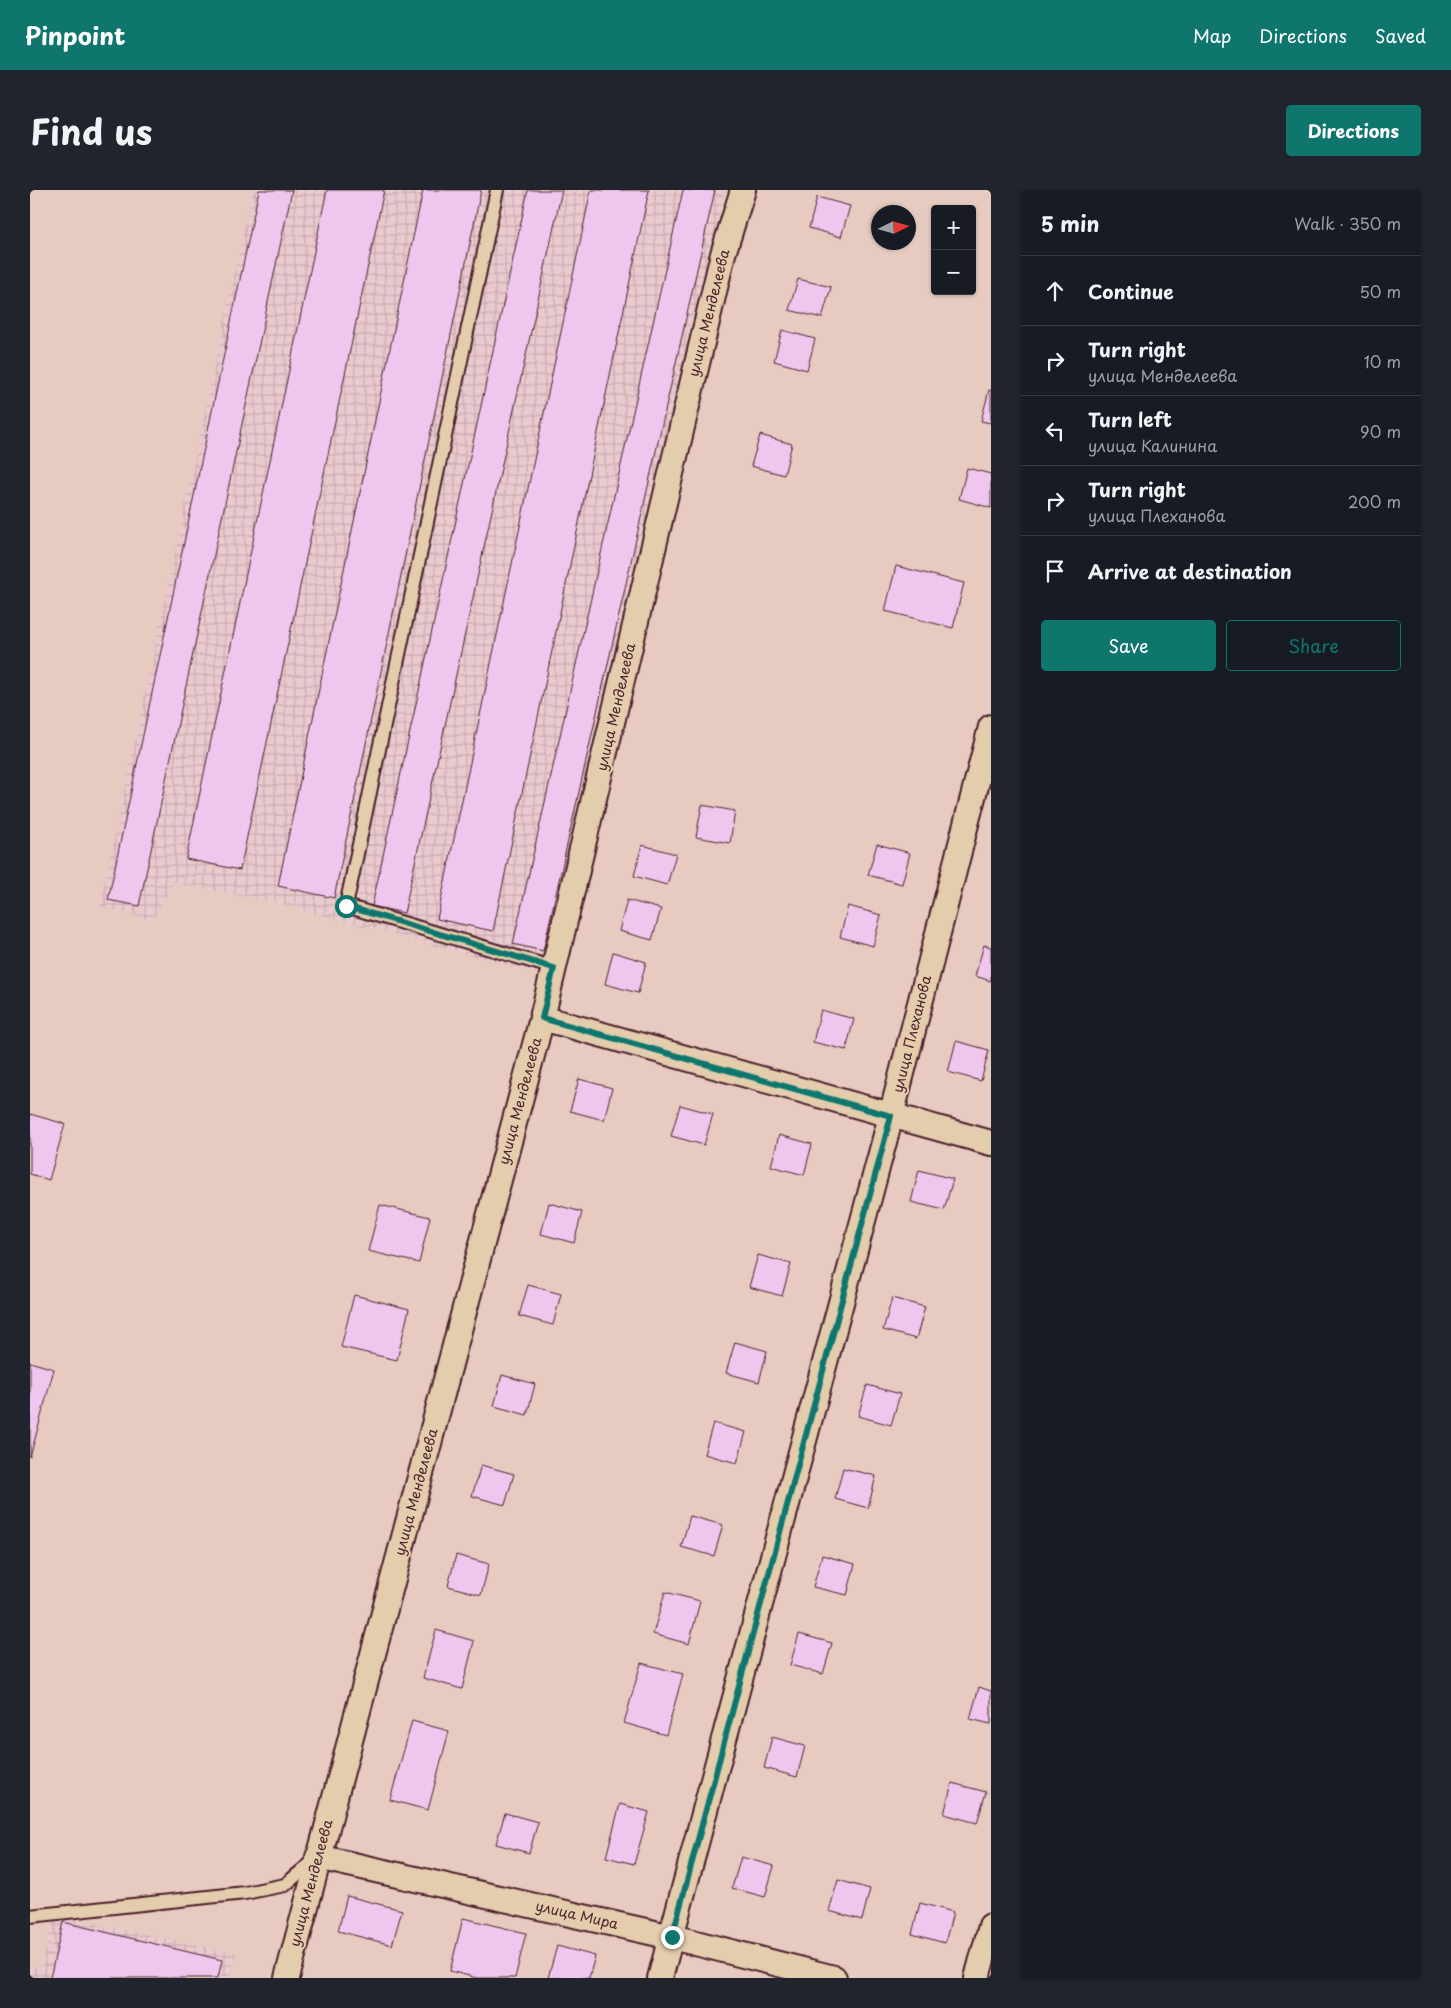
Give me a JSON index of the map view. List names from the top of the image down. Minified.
{"streets":{"street":["улица Менделеева","улица Плеханова","улица Мира"]},"crossings":[["улица Менделеева","улица Мира"],["улица Плеханова","улица Мира"]],"north":"right","page":{"header":"Pinpoint","nav":["Map","Directions","Saved"],"title":"Find us","buttons":["Directions",["Save","Share"]],"heading":["5 min","Walk · 350 m"],"map_buttons":["+","−"],"list":[["Continue","50 m"],["Turn right","улица Менделеева","10 m"],["Turn left","улица Калинина","90 m"],["Turn right","улица Плеханова","200 m"],"Arrive at destination"]}}
